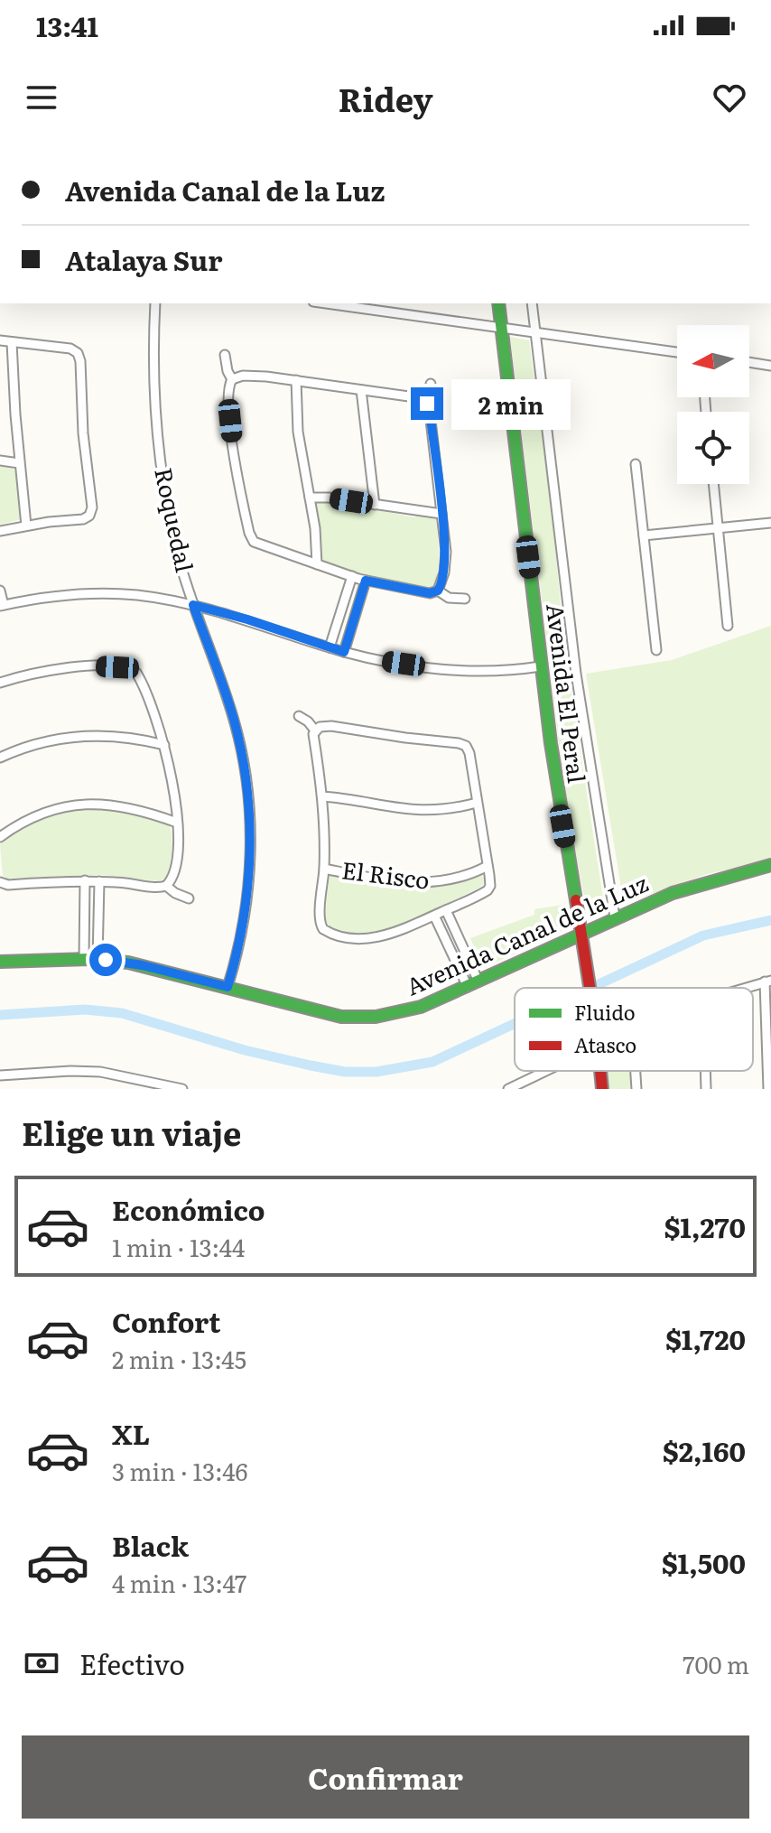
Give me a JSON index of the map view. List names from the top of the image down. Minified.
{"streets":{"street":["Roquedal","Avenida El Peral","El Risco","Avenida Canal de la Luz"]},"crossings":[["Roquedal","Avenida Canal de la Luz"],["Avenida El Peral","Avenida Canal de la Luz"]],"legend":["Fluido","Atasco"],"north":"left","page":{"status":"13:41","header":"Ridey","banner":["Avenida Canal de la Luz","Atalaya Sur"],"bubble":"2 min","heading":"Elige un viaje","list":[{"name":"Económico","note":"1 min · 13:44","value":"$1,270"},{"name":"Confort","note":"2 min · 13:45","value":"$1,720"},{"name":"XL","note":"3 min · 13:46","value":"$2,160"},{"name":"Black","note":"4 min · 13:47","value":"$1,500"}],"pay":["Efectivo","700 m"],"buttons":"Confirmar"}}
